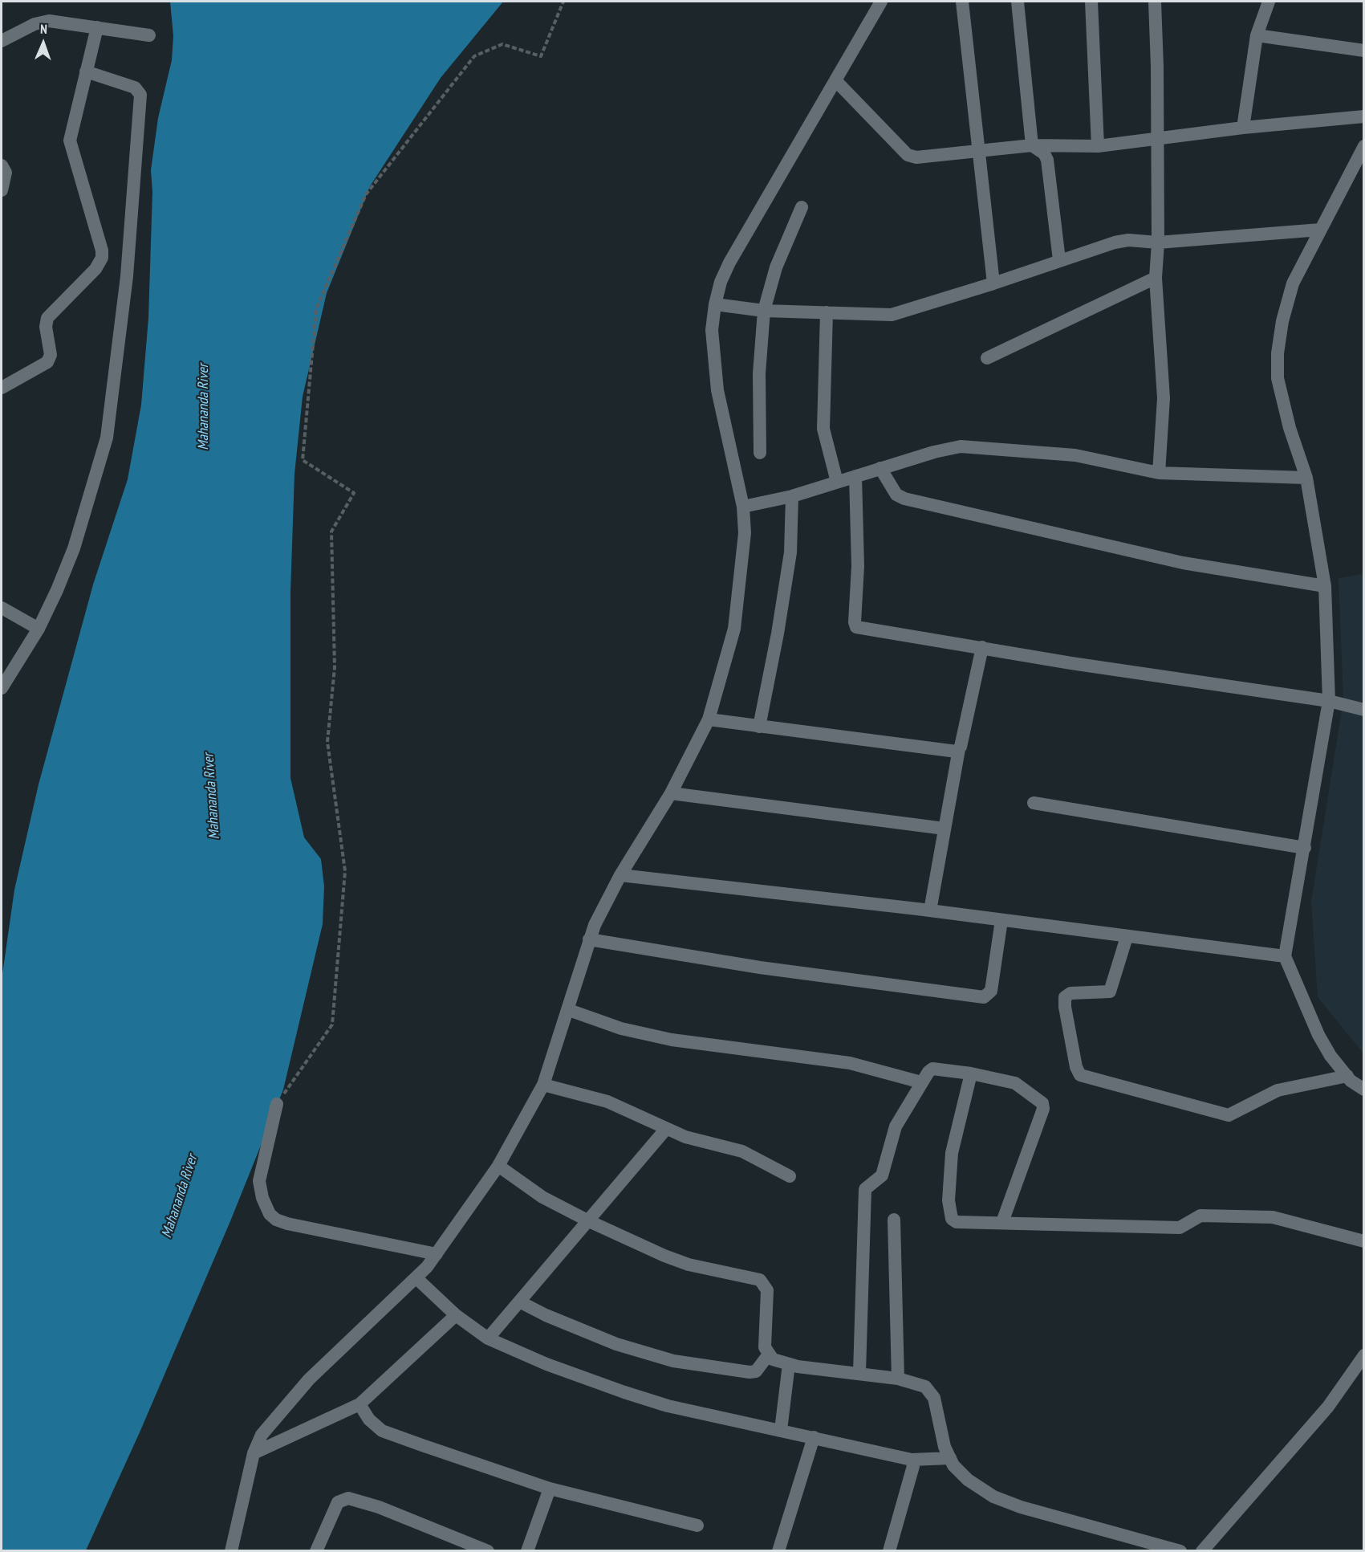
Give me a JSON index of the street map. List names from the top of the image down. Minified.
{"water":["Mahananda River"],"north":"top"}
